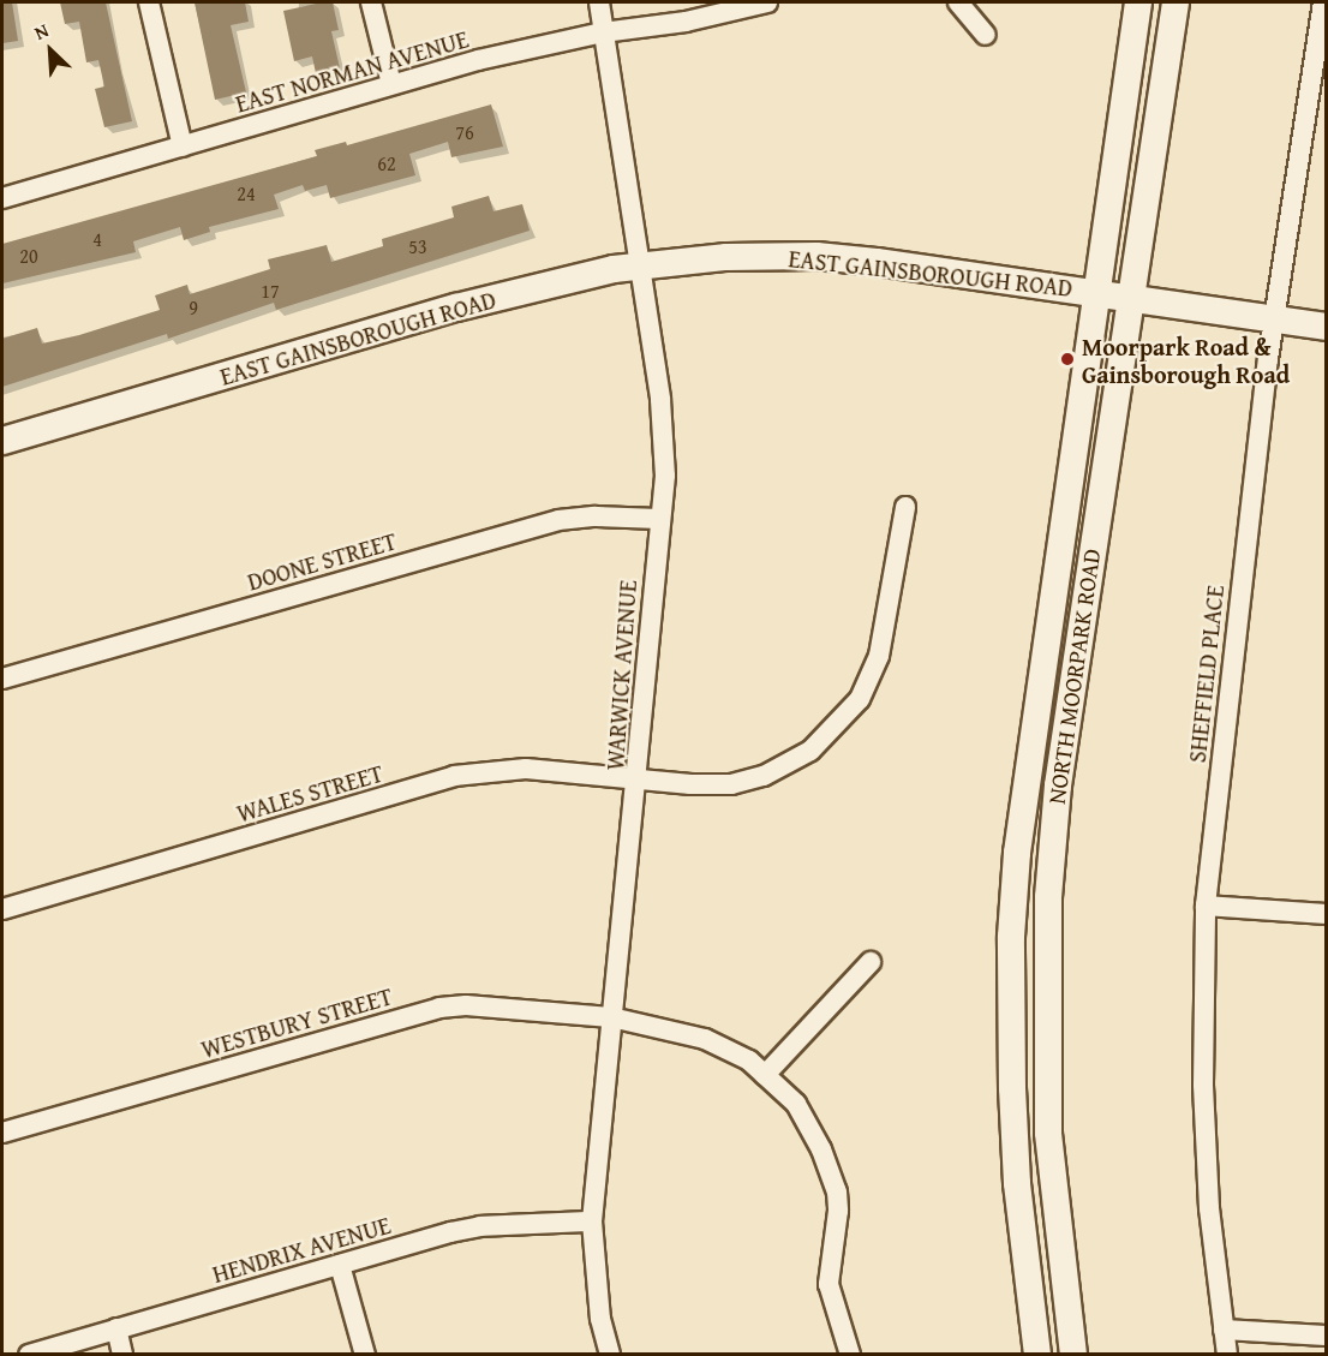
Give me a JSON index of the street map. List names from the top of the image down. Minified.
{"streets":{"main road":["EAST GAINSBOROUGH ROAD","NORTH MOORPARK ROAD"],"street":["EAST NORMAN AVENUE","DOONE STREET","SHEFFIELD PLACE","WARWICK AVENUE","WALES STREET","WESTBURY STREET","HENDRIX AVENUE"]},"crossings":[["EAST NORMAN AVENUE","WARWICK AVENUE"],["EAST GAINSBOROUGH ROAD","SHEFFIELD PLACE"],["EAST GAINSBOROUGH ROAD","WARWICK AVENUE"],["EAST GAINSBOROUGH ROAD","NORTH MOORPARK ROAD"],["DOONE STREET","WARWICK AVENUE"],["WARWICK AVENUE","WALES STREET"],["WARWICK AVENUE","WESTBURY STREET"],["WARWICK AVENUE","HENDRIX AVENUE"]],"places":["Moorpark Road & Gainsborough Road"],"house_numbers":["76","62","24","4","53","20","17","9"],"north":"top left"}
